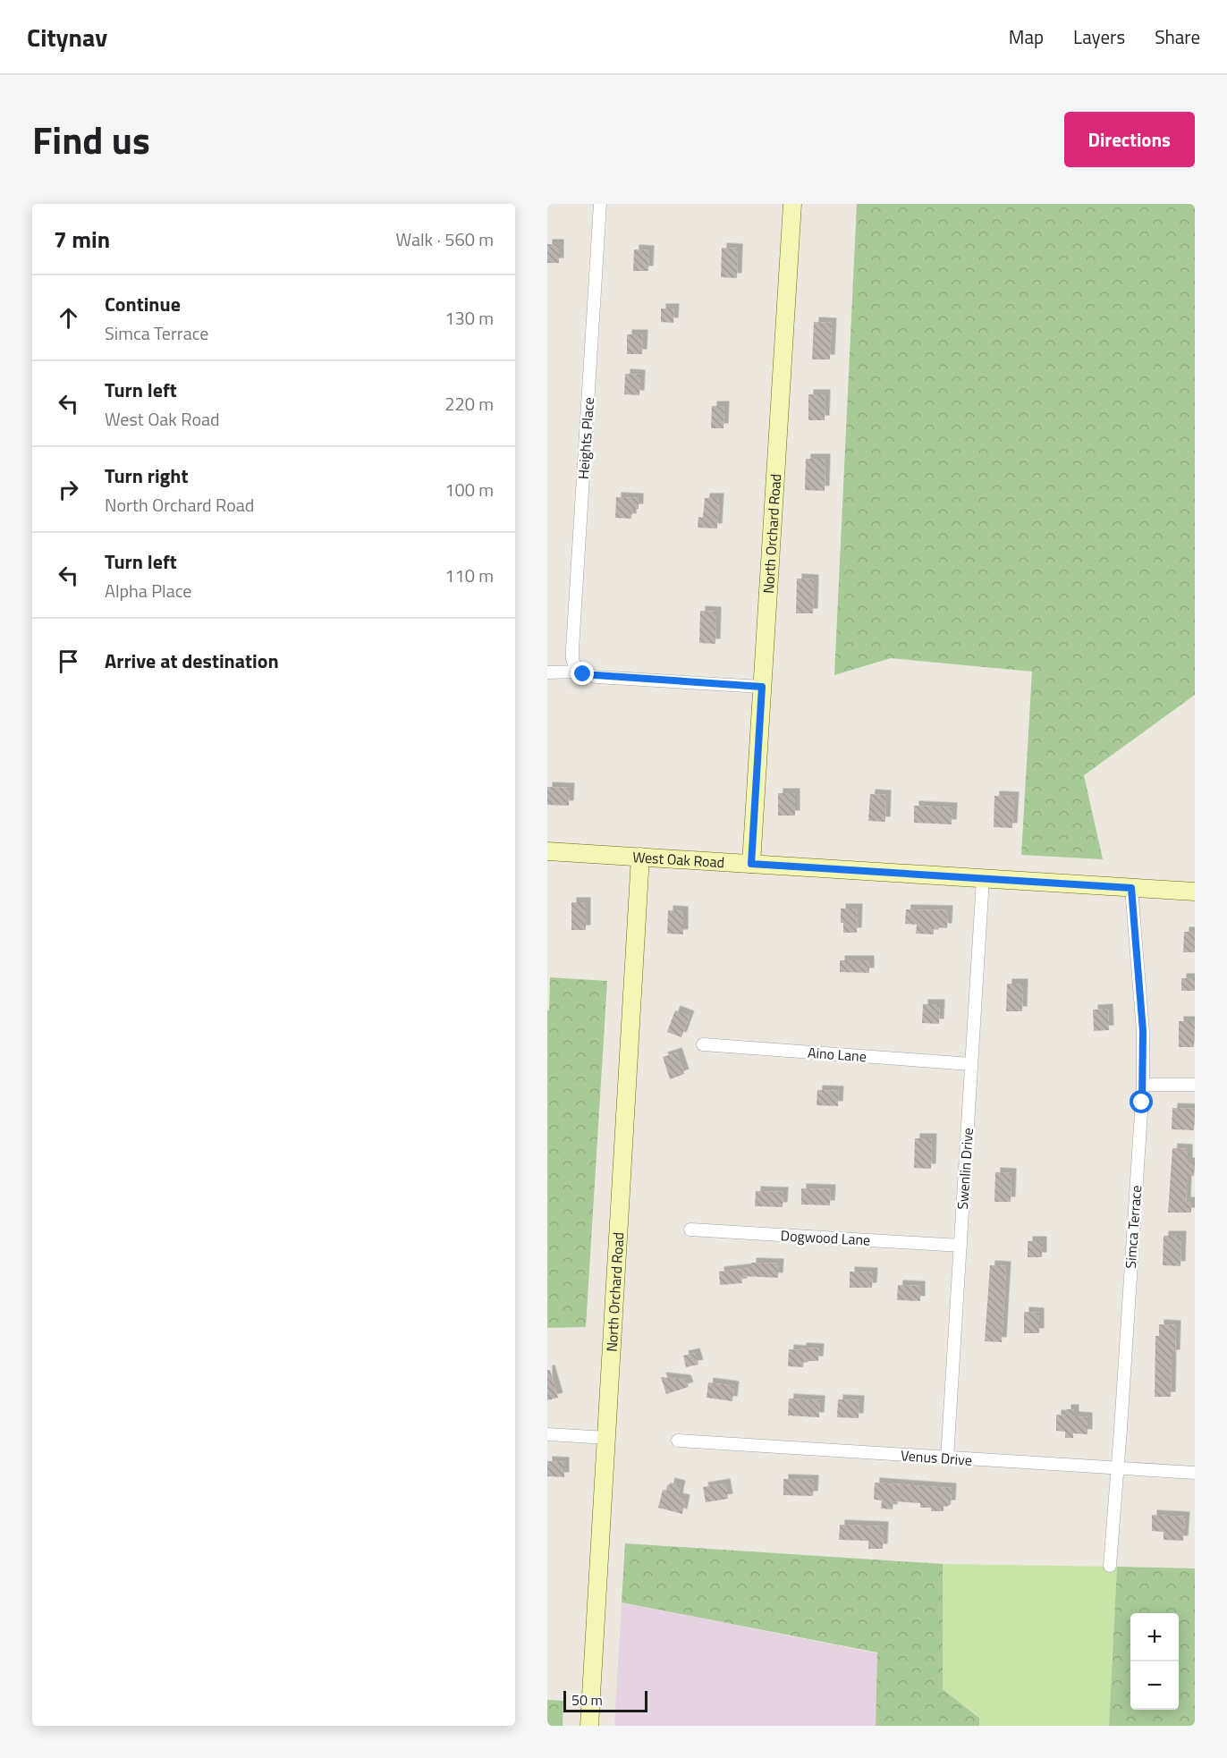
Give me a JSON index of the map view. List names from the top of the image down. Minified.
{"streets":{"street":["Heights Place","North Orchard Road","West Oak Road","Aino Lane","Swenlin Drive","Simca Terrace","Dogwood Lane","Venus Drive"]},"crossings":[["North Orchard Road","West Oak Road"],["West Oak Road","Swenlin Drive"],["West Oak Road","Simca Terrace"],["Aino Lane","Swenlin Drive"],["Swenlin Drive","Dogwood Lane"],["Swenlin Drive","Venus Drive"],["Simca Terrace","Venus Drive"]],"scale_bar":"50 m","page":{"header":"Citynav","nav":["Map","Layers","Share"],"title":"Find us","buttons":"Directions","heading":["7 min","Walk · 560 m"],"list":[["Continue","Simca Terrace","130 m"],["Turn left","West Oak Road","220 m"],["Turn right","North Orchard Road","100 m"],["Turn left","Alpha Place","110 m"],"Arrive at destination"],"map_buttons":["+","−"],"scale":"50 m"}}
